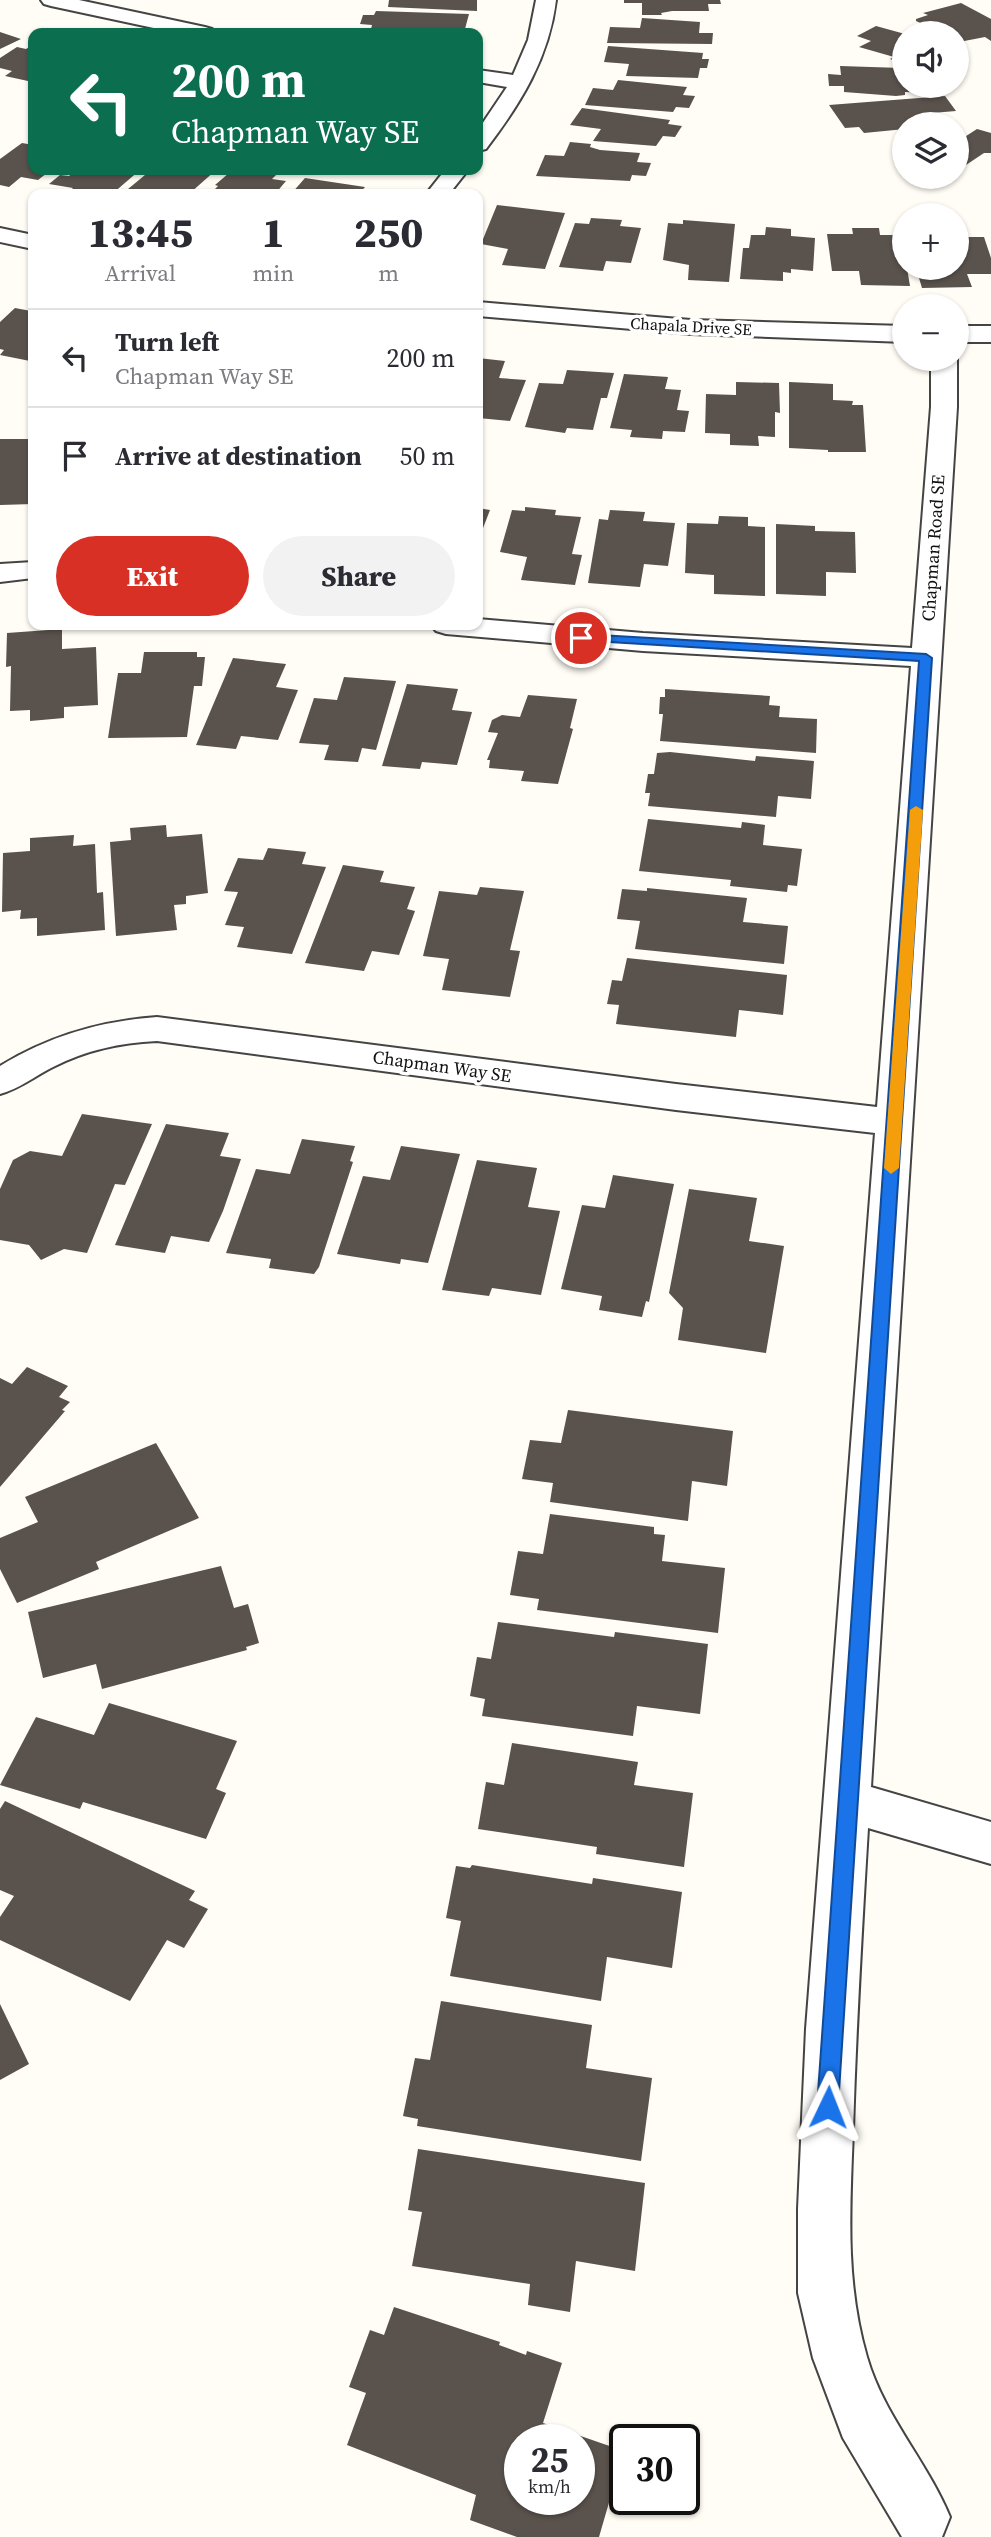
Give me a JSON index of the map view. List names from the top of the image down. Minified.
{"streets":{"street":["Chapala Drive SE","Chapman Road SE","Chapman Way SE"]},"crossings":[["Chapman Road SE","Chapman Way SE"]],"page":{"map_buttons":["+","−"],"turn":["200 m","Chapman Way SE"],"eta":["13:45","Arrival","1","min","250","m"],"list":[{"name":"Turn left","note":"Chapman Way SE","value":"200 m"},{"name":"Arrive at destination","value":"50 m"}],"buttons":["Exit","Share"],"speed":"25 km/h","limit":"30"}}
